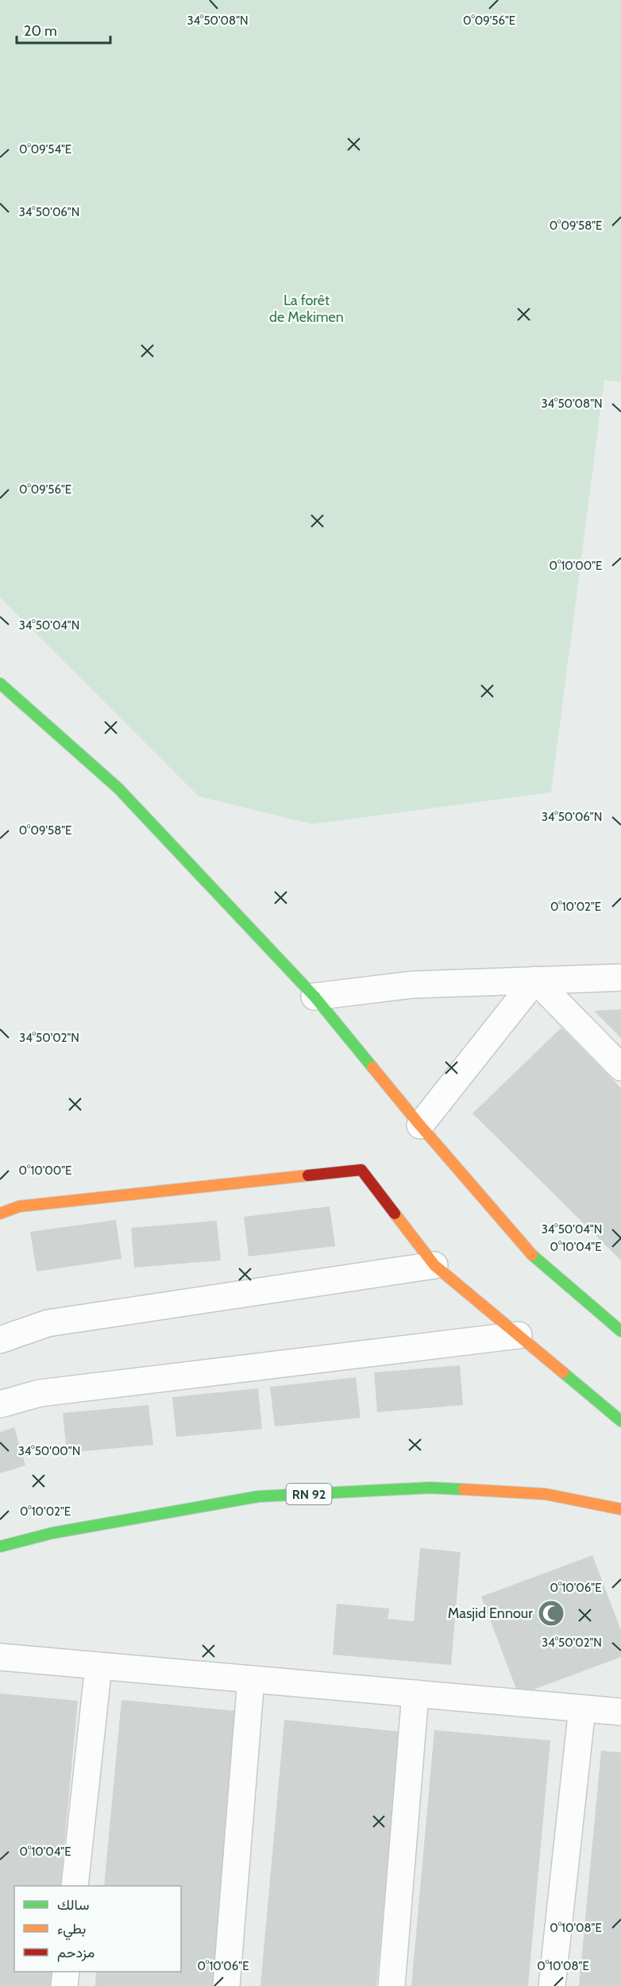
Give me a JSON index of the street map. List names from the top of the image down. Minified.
{"streets":{"street":["RN 92"]},"parks":["La forêt de Mekimen"],"places":{"mosque":["Masjid Ennour"]},"legend":["سالك","بطيء","مزدحم"],"scale_bar":"20 m","coordinates":["34°50'08\"N","0°09'56\"E","0°09'54\"E","34°50'06\"N","0°09'58\"E","0°10'00\"E","34°50'04\"N","0°10'02\"E","34°50'02\"N","0°10'04\"E","34°50'00\"N","0°10'06\"E","0°10'08\"E"]}
